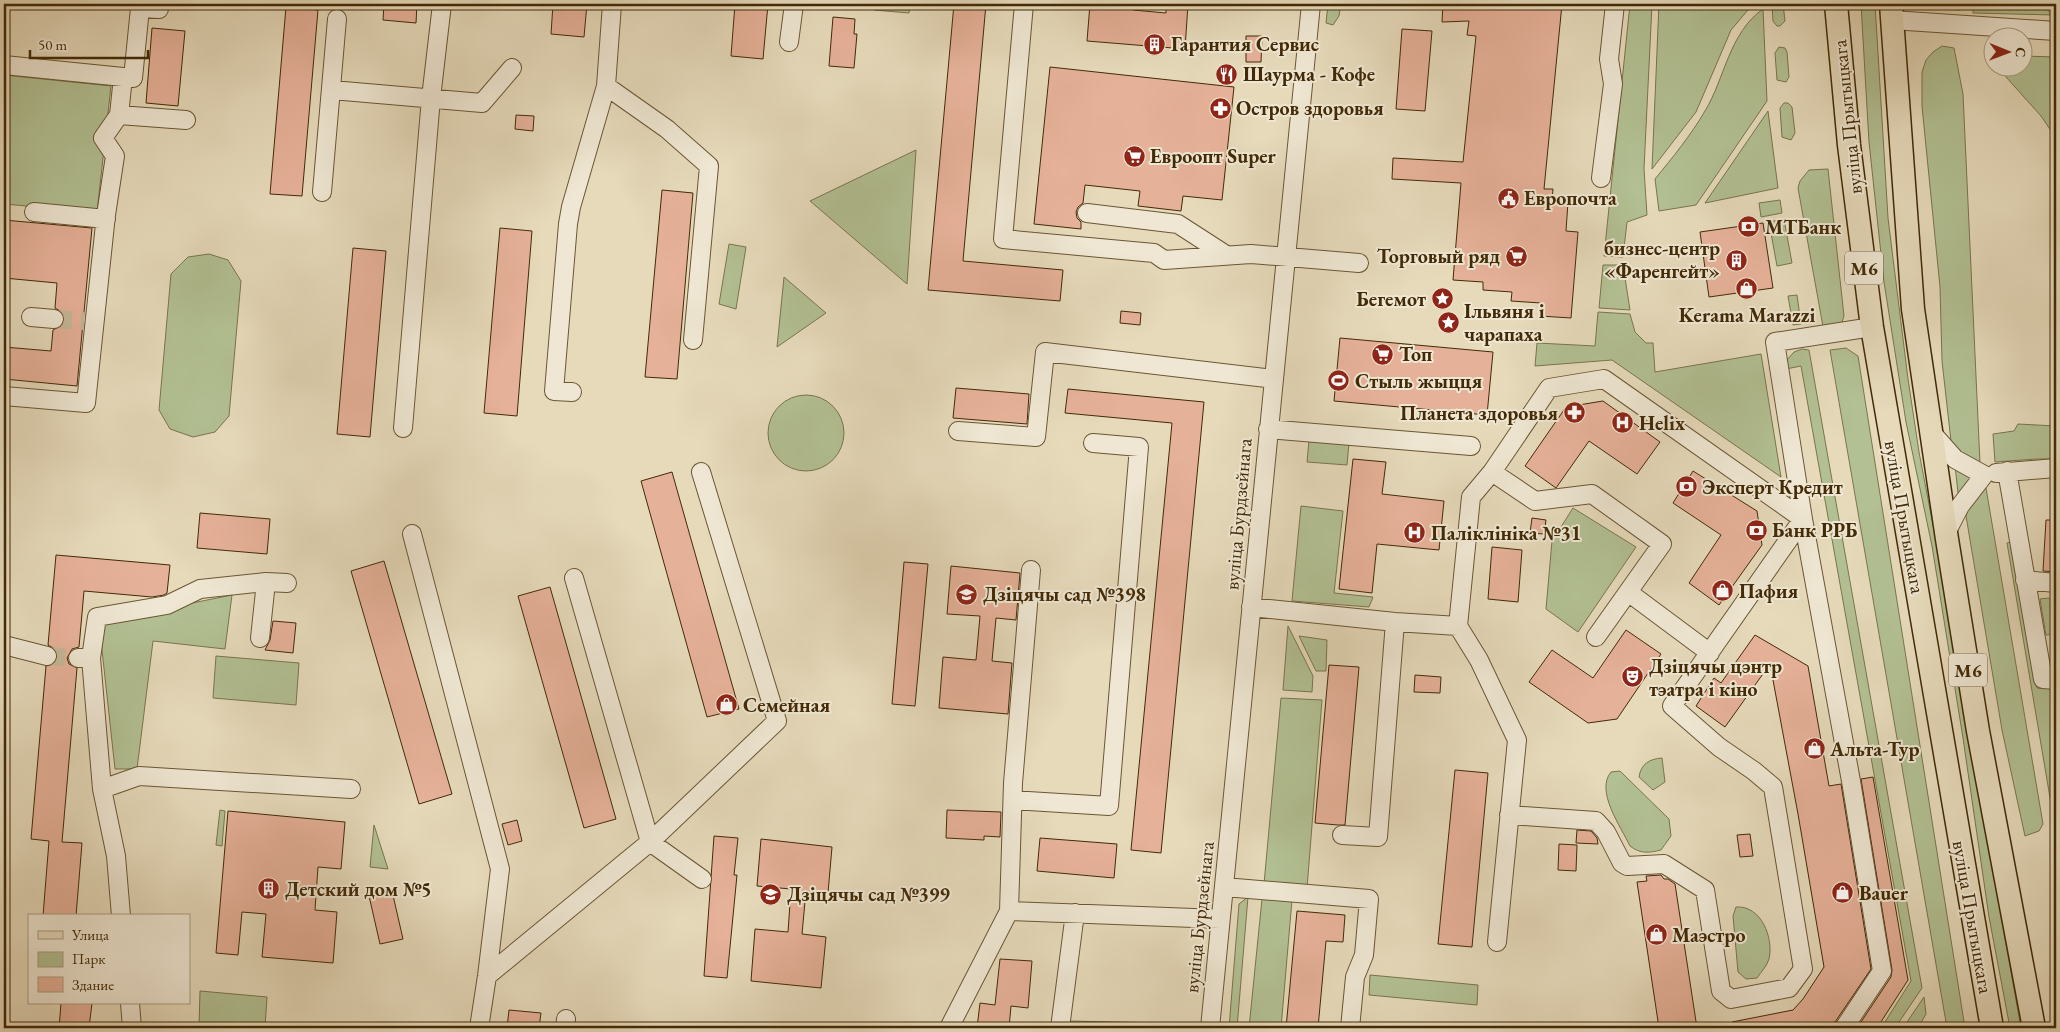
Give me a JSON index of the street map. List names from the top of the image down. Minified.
{"streets":{"main road":["вуліца Прытыцкага","М6"],"street":["вуліца Бурдзейнага"]},"places":{"building":["Гарантия Сервис","бизнес-центр «Фаренгейт»","Детский дом №5"],"restaurant":["Шаурма - Кофе"],"pharmacy":["Остров здоровья","Планета здоровья"],"supermarket":["Евроопт Super","Торговый ряд","Топ"],"public building":["Европочта"],"bank":["МТБанк","Эксперт Кредит","Банк РРБ"],"shop":["Kerama Marazzi","Пафия","Семейная","Альта-Тур","Bauer","Маэстро"],"place":["Бегемот","Ільвяня і чарапаха"],"sports":["Стыль жыцця"],"hospital":["Helix","Паліклініка №31"],"school or university":["Дзіцячы сад №398","Дзіцячы сад №399"],"theatre":["Дзіцячы цэнтр тэатра і кіно"]},"legend":["Улица","Парк","Здание"],"scale_bar":"50 m","north":"right"}
